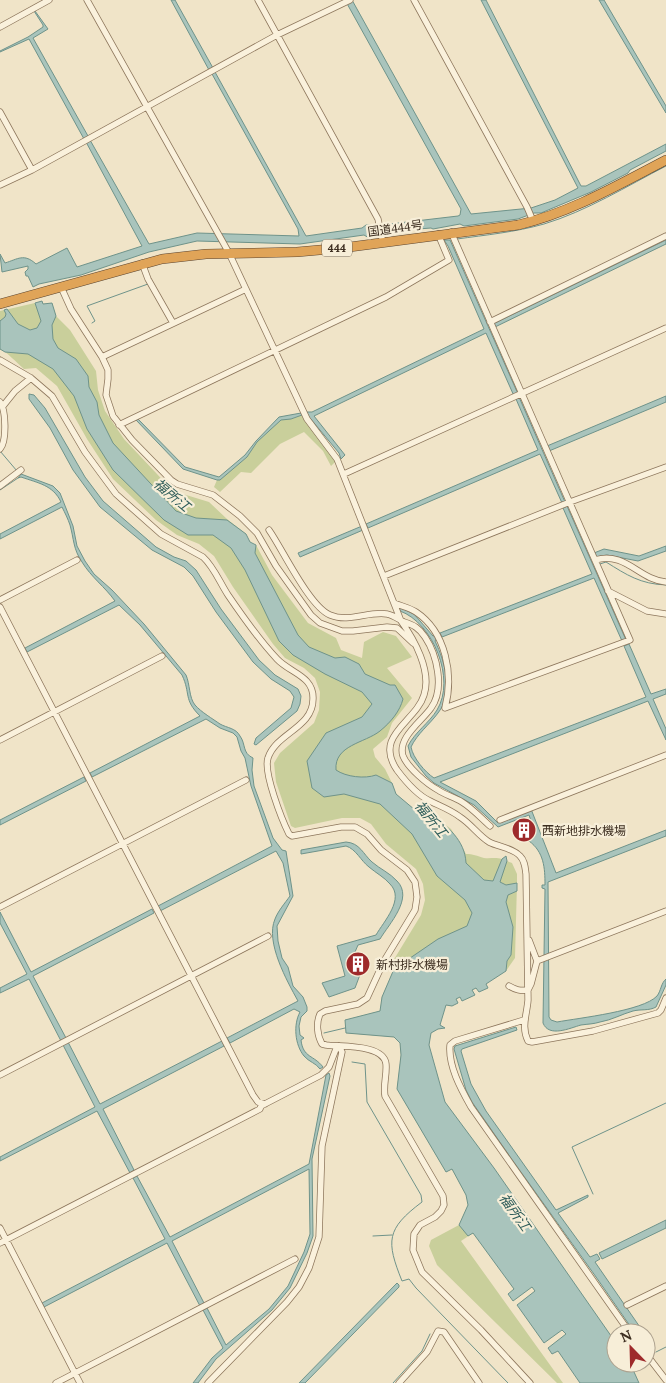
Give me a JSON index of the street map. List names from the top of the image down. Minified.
{"streets":{"highway":["国道444号","444"]},"water":["福所江"],"places":{"building":["西新地排水機場","新村排水機場"]},"north":"top left"}
